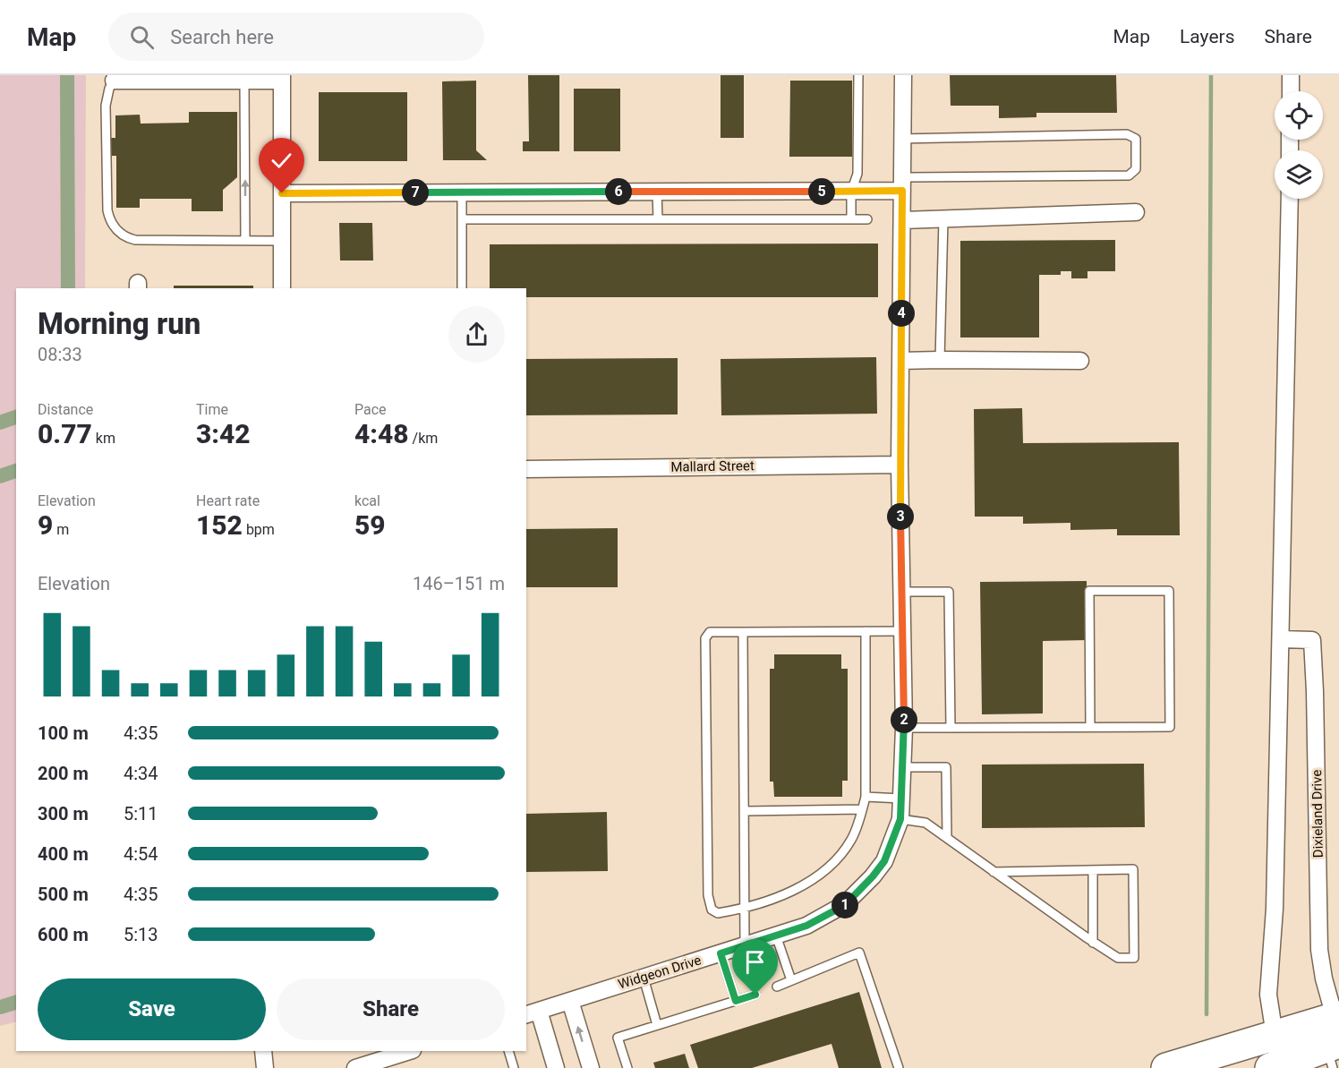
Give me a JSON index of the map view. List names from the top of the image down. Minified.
{"streets":{"street":["Mallard Street","Dixieland Drive","Widgeon Drive"]},"crossings":[["Mallard Street","Widgeon Drive"]],"page":{"header":"Map","search":"Search here","nav":["Map","Layers","Share"],"pins":["5","6","7","4","3","2","1"],"heading":["Morning run","08:33"],"stats":[["Distance","0.77 km"],["Time","3:42"],["Pace","4:48 /km"],["Elevation","9 m"],["Heart rate","152 bpm"],["kcal","59"]],"chart":["Elevation","146–151 m"],"list":[{"name":"100 m","note":"4:35"},{"name":"200 m","note":"4:34"},{"name":"300 m","note":"5:11"},{"name":"400 m","note":"4:54"},{"name":"500 m","note":"4:35"},{"name":"600 m","note":"5:13"}],"buttons":["Save","Share"]}}
